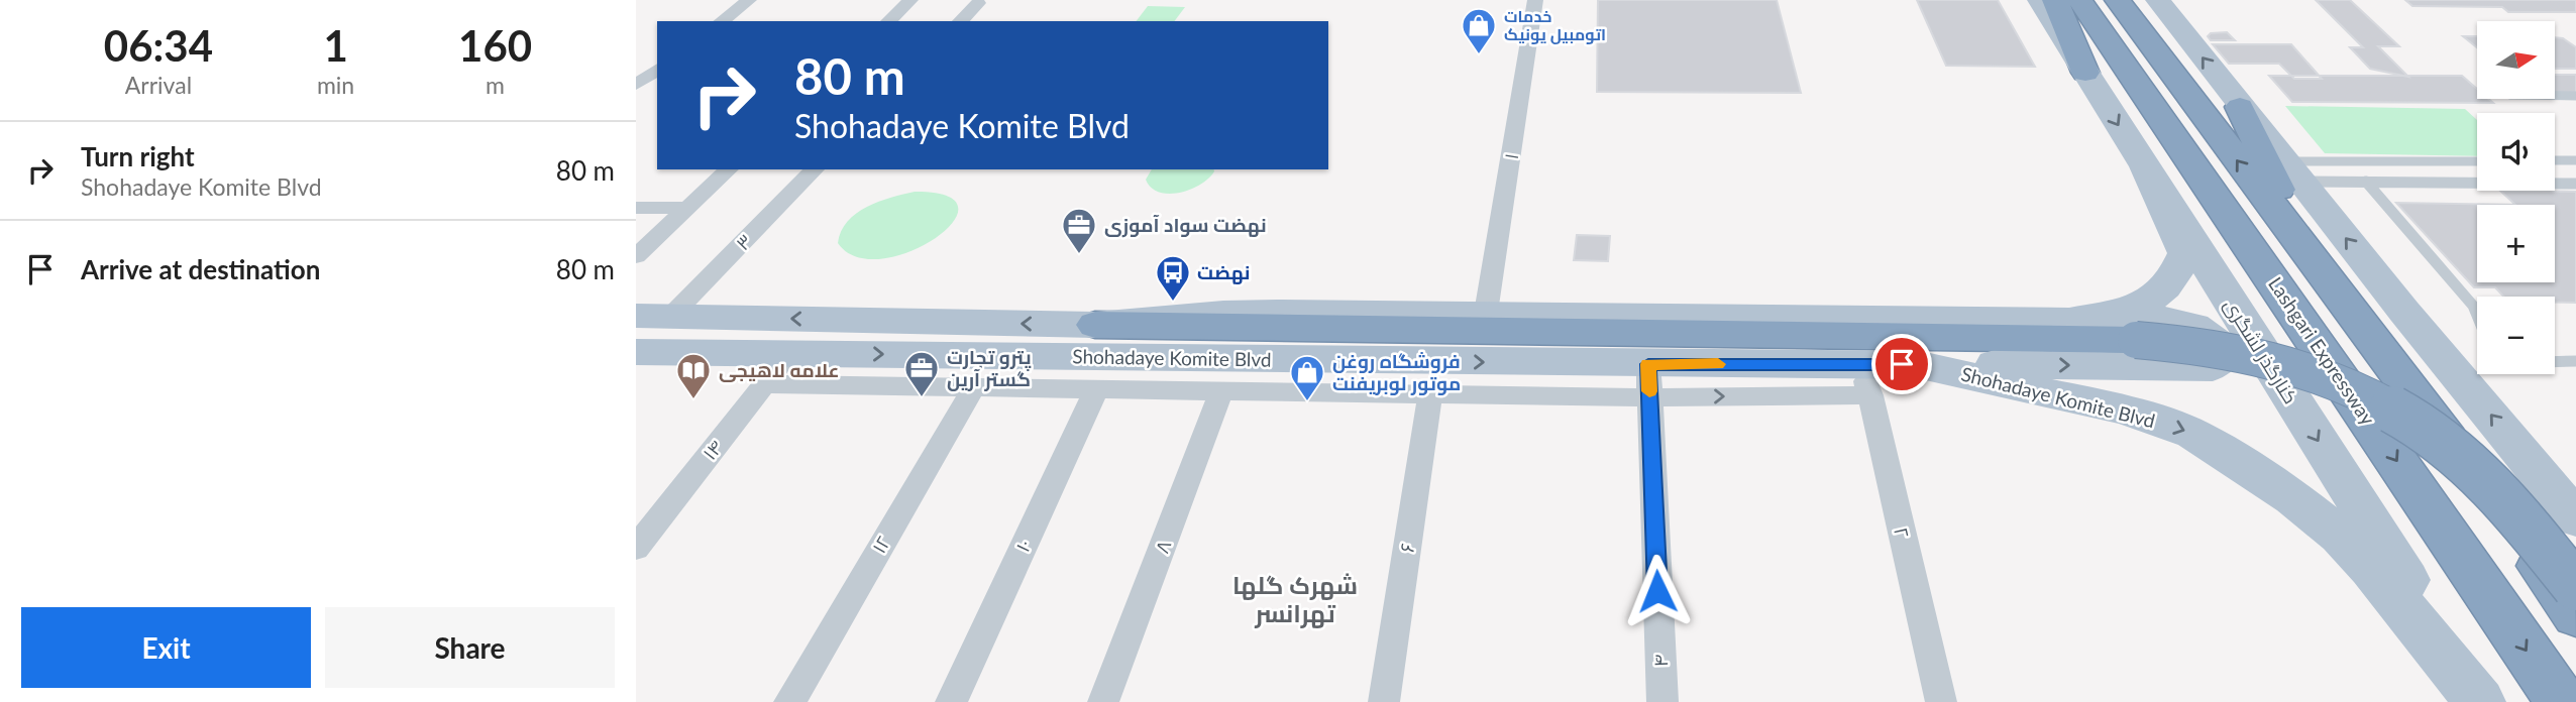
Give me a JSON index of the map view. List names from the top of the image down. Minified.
{"streets":{"highway":["Lashgari Expressway"],"main road":["کنارگذر لشگری","Shohadaye Komite Blvd"],"street":["۱","۳","۱۴","۲","۱۲","۱۰","۸","۶","۴"]},"crossings":[["۱","Shohadaye Komite Blvd"],["۳","Shohadaye Komite Blvd"],["کنارگذر لشگری","Shohadaye Komite Blvd"],["Shohadaye Komite Blvd","۱۴"],["Shohadaye Komite Blvd","۲"],["Shohadaye Komite Blvd","۴"]],"districts":["شهرک گلها تهرانسر"],"places":{"shop":["خدمات اتومبیل یونیک","فروشگاه روغن موتور لوبریفنت"],"office":["نهضت سواد آموزی","پترو تجارت گستر آرین"],"bus stop":["نهضت"],"library":["علامه لاهیجی"]},"north":"right","page":{"eta":["06:34","Arrival","1","min","160","m"],"map_buttons":["+","−"],"turn":["80 m","Shohadaye Komite Blvd"],"list":[{"name":"Turn right","note":"Shohadaye Komite Blvd","value":"80 m"},{"name":"Arrive at destination","value":"80 m"}],"buttons":["Exit","Share"]}}
